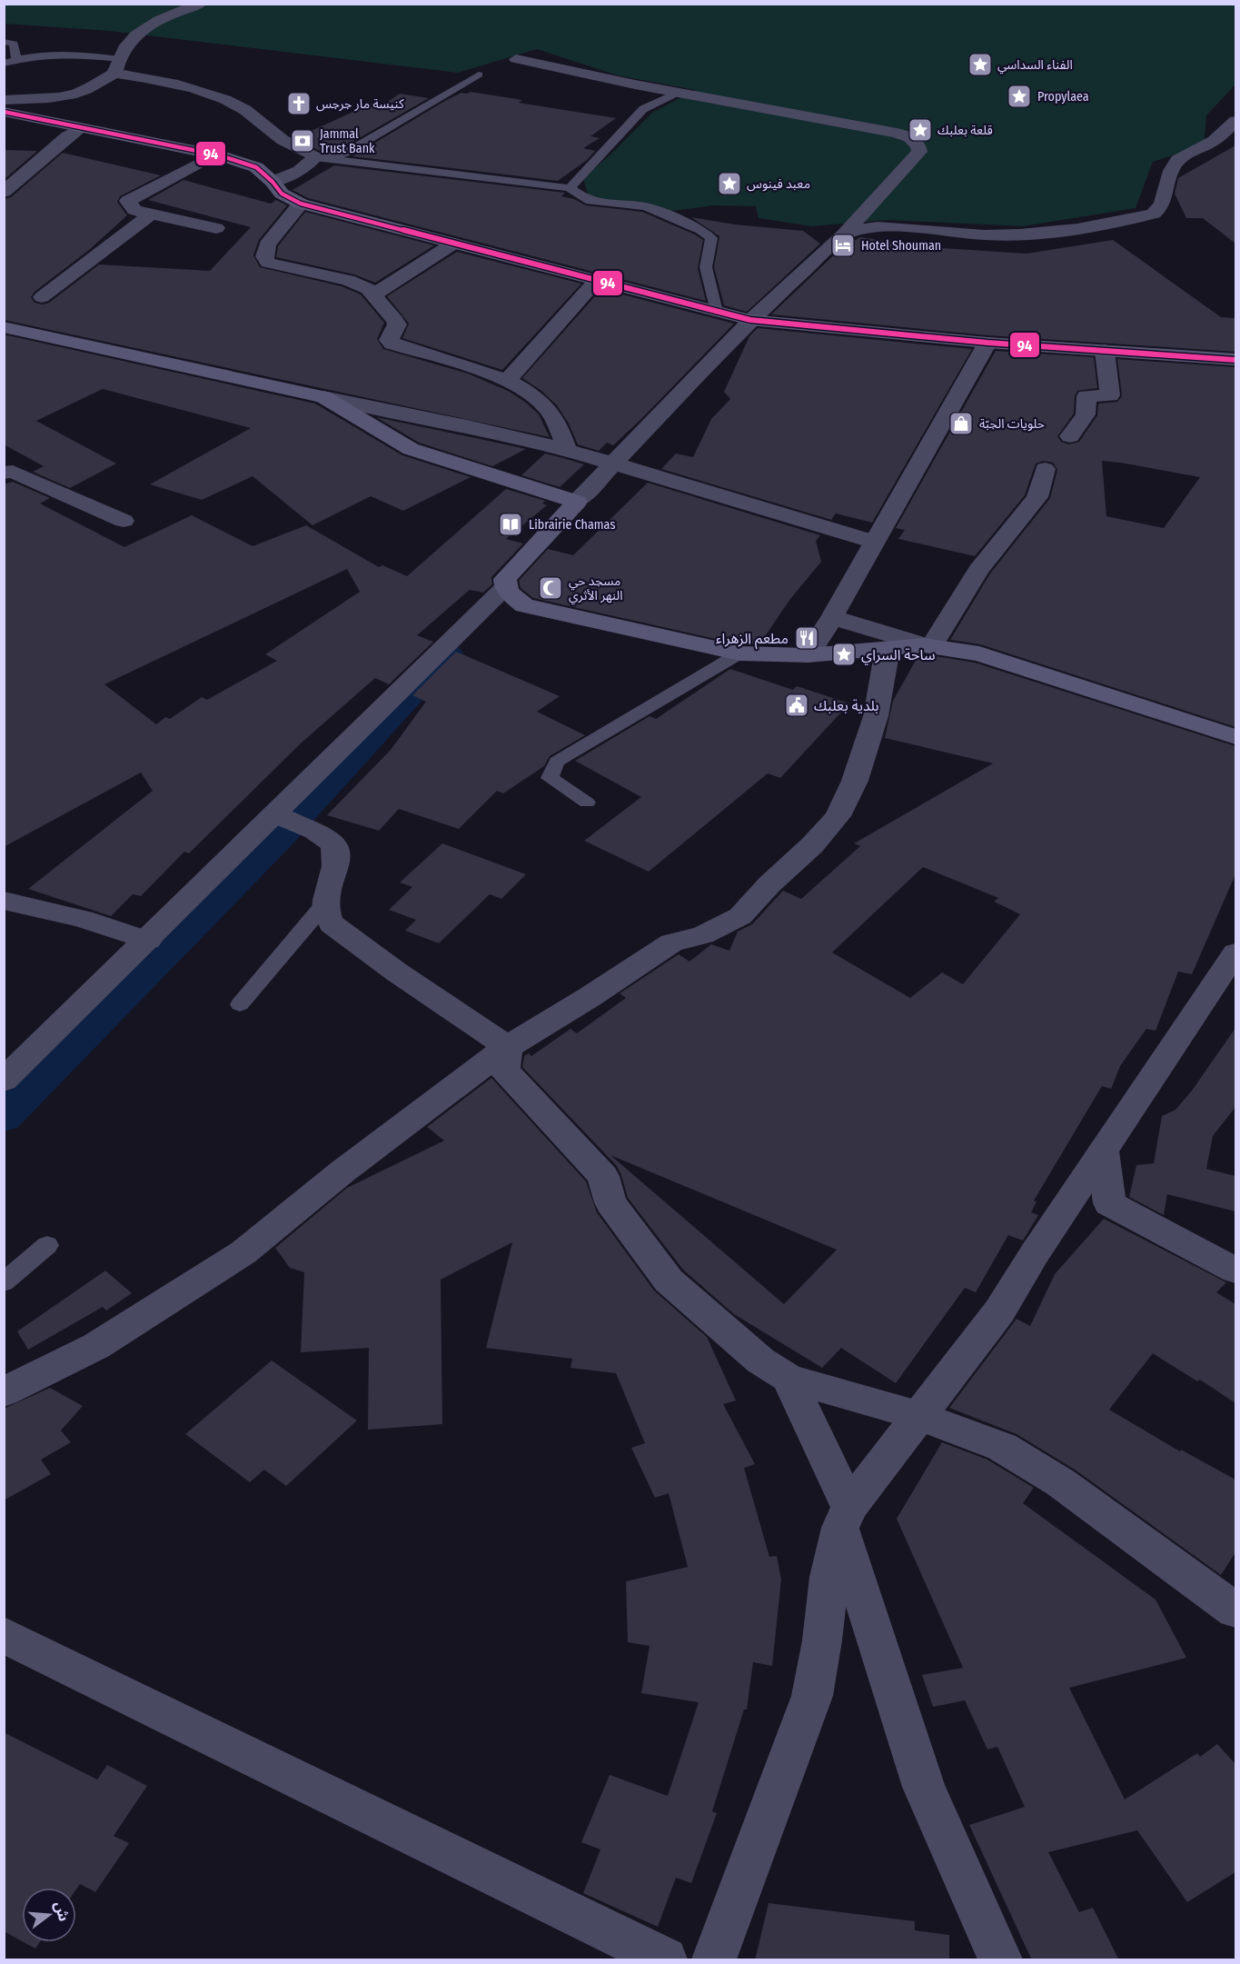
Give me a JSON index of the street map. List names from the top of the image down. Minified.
{"places":{"place":["الفناء السداسي","Propylaea","قلعة بعلبك","معبد فينوس","ساحة السراي"],"church":["كنيسة مار جرجس"],"bank":["Jammal Trust Bank"],"hotel":["Hotel Shouman"],"shop":["حلويات الجبّة"],"library":["Librairie Chamas"],"mosque":["مسجد حي النهر الأثري"],"restaurant":["مطعم الزهراء"],"public building":["بلدية بعلبك"]},"lines":["transit line 94"],"north":"right"}
